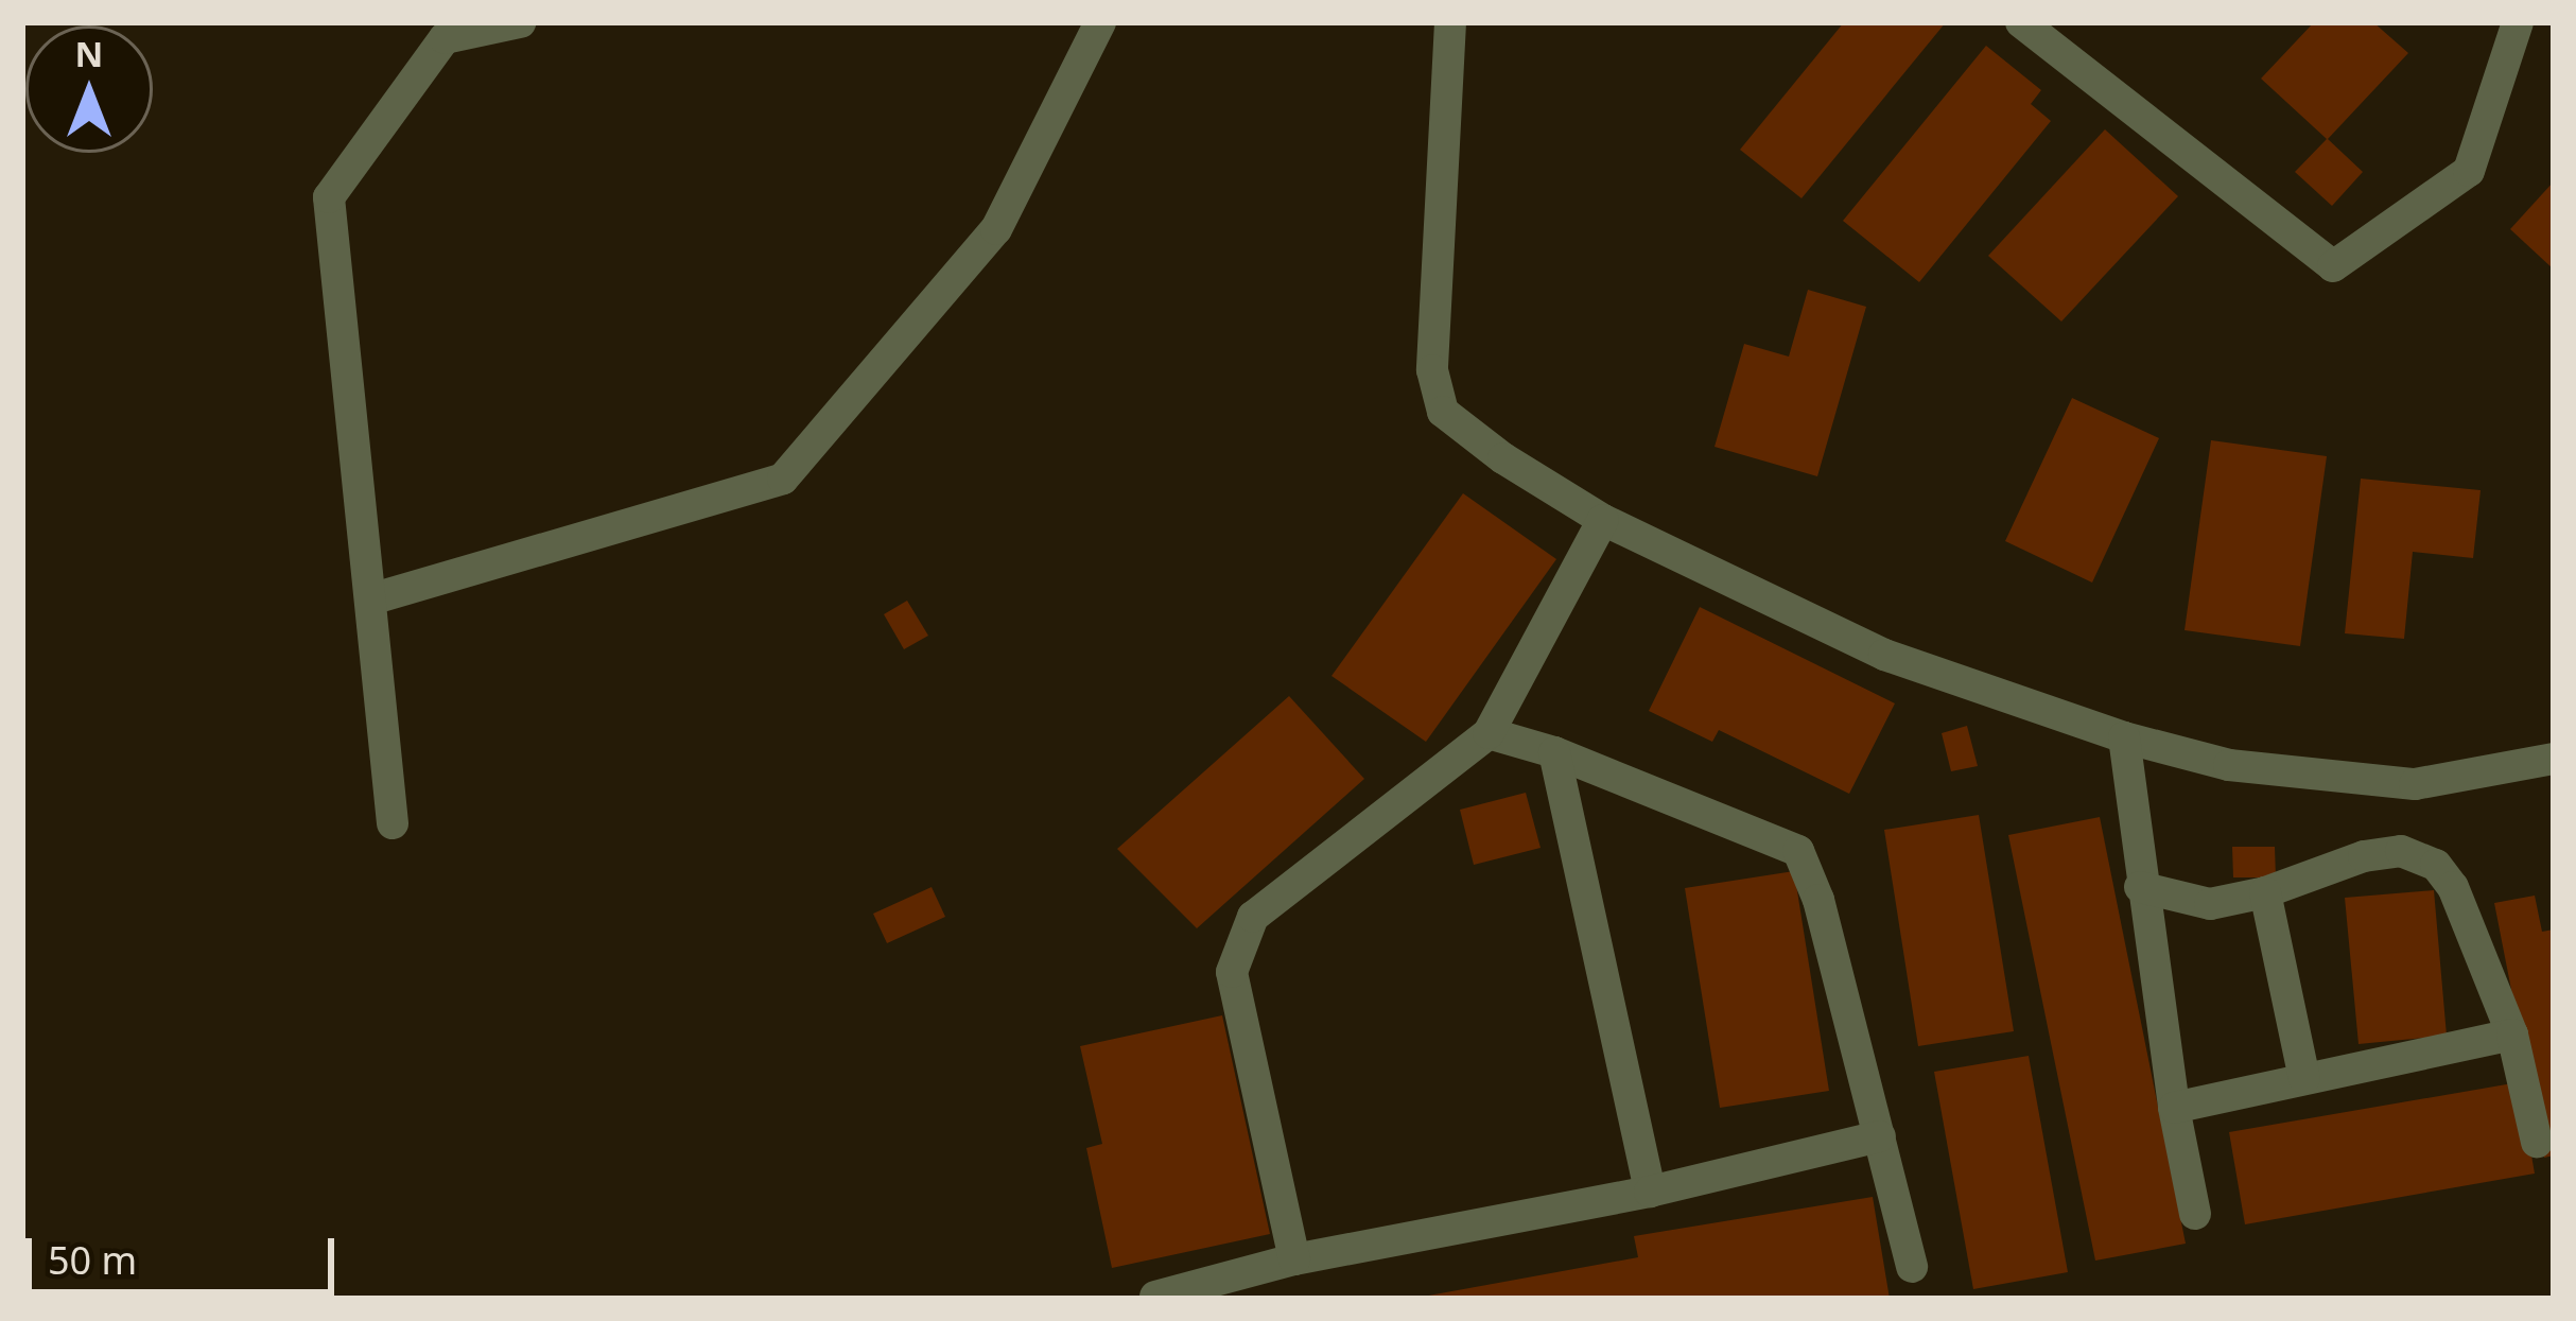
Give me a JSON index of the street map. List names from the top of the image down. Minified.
{"scale_bar":"50 m","north":"top"}
